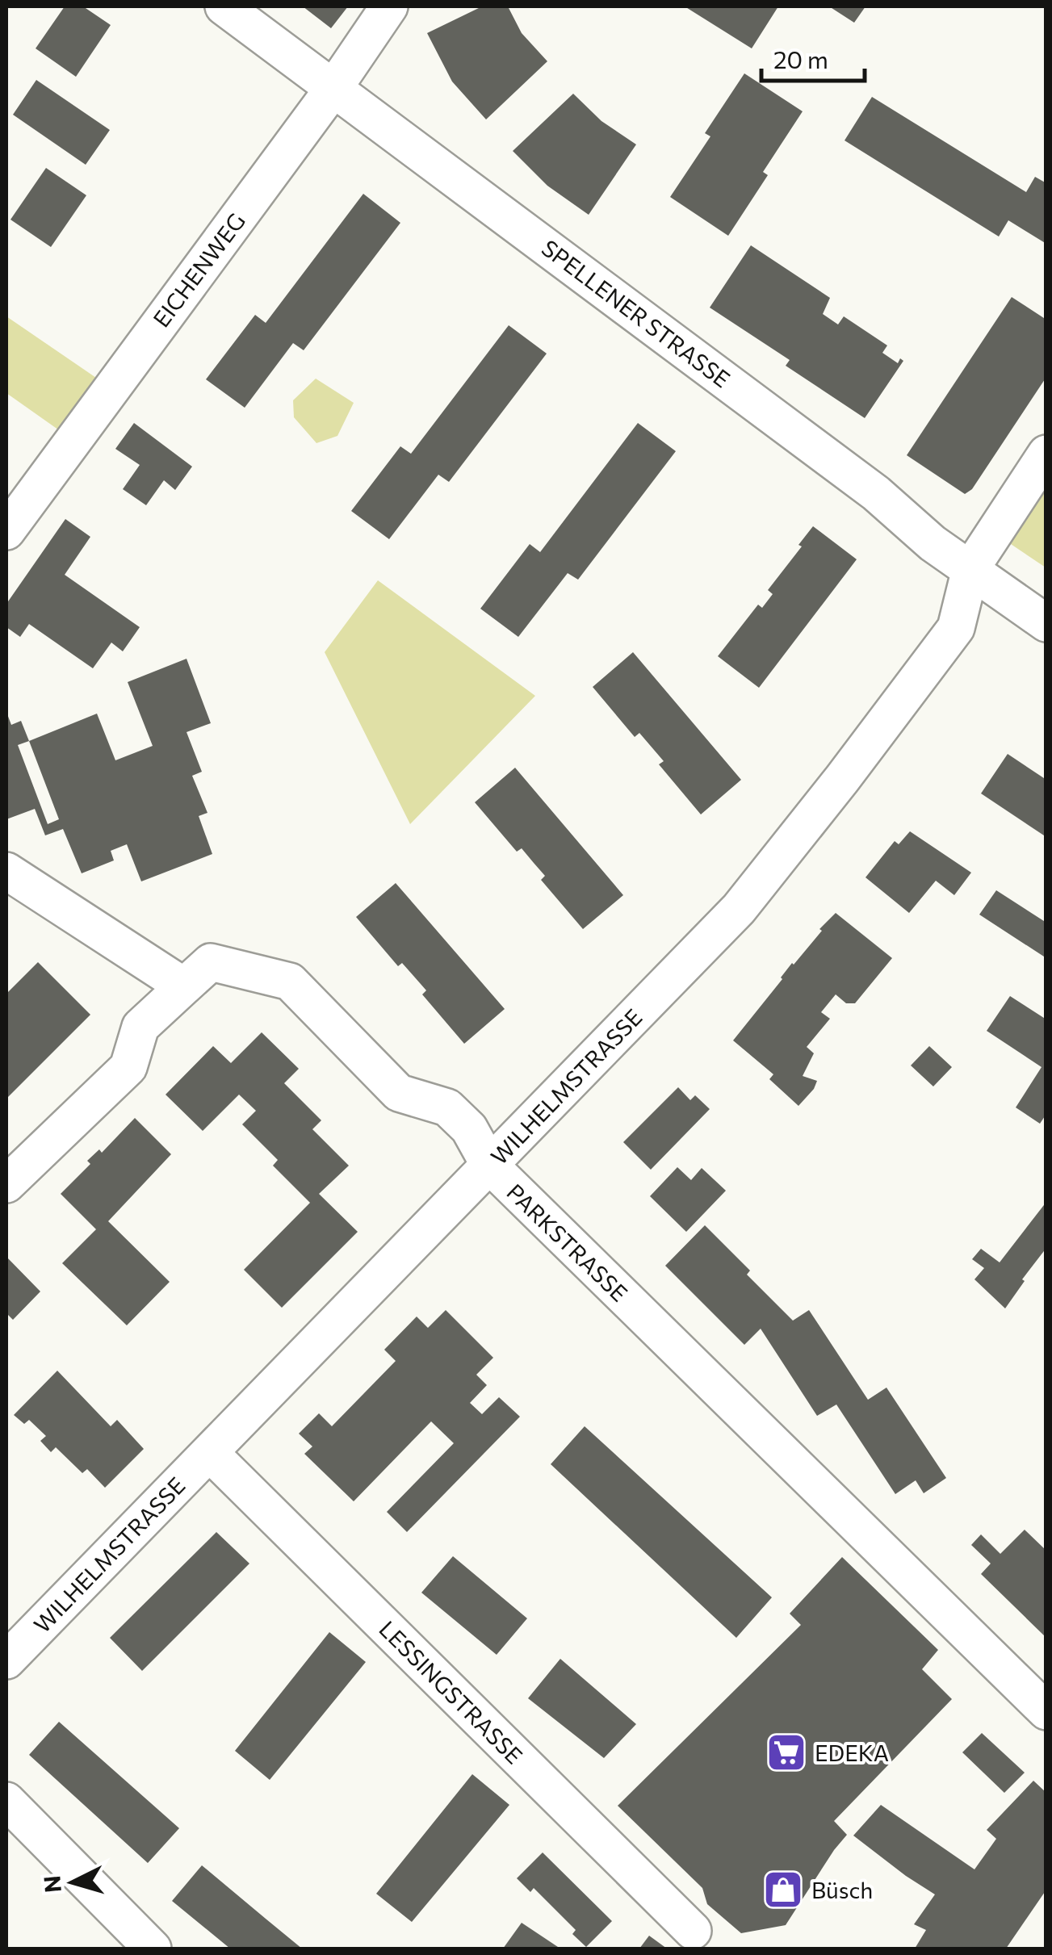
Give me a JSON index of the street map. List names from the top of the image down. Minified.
{"streets":{"street":["EICHENWEG","SPELLENER STRASSE","WILHELMSTRASSE","PARKSTRASSE","LESSINGSTRASSE"]},"crossings":[["EICHENWEG","SPELLENER STRASSE"],["SPELLENER STRASSE","WILHELMSTRASSE"],["WILHELMSTRASSE","PARKSTRASSE"],["WILHELMSTRASSE","LESSINGSTRASSE"]],"places":{"supermarket":["EDEKA"],"shop":["Büsch"]},"scale_bar":"20 m","north":"left"}
